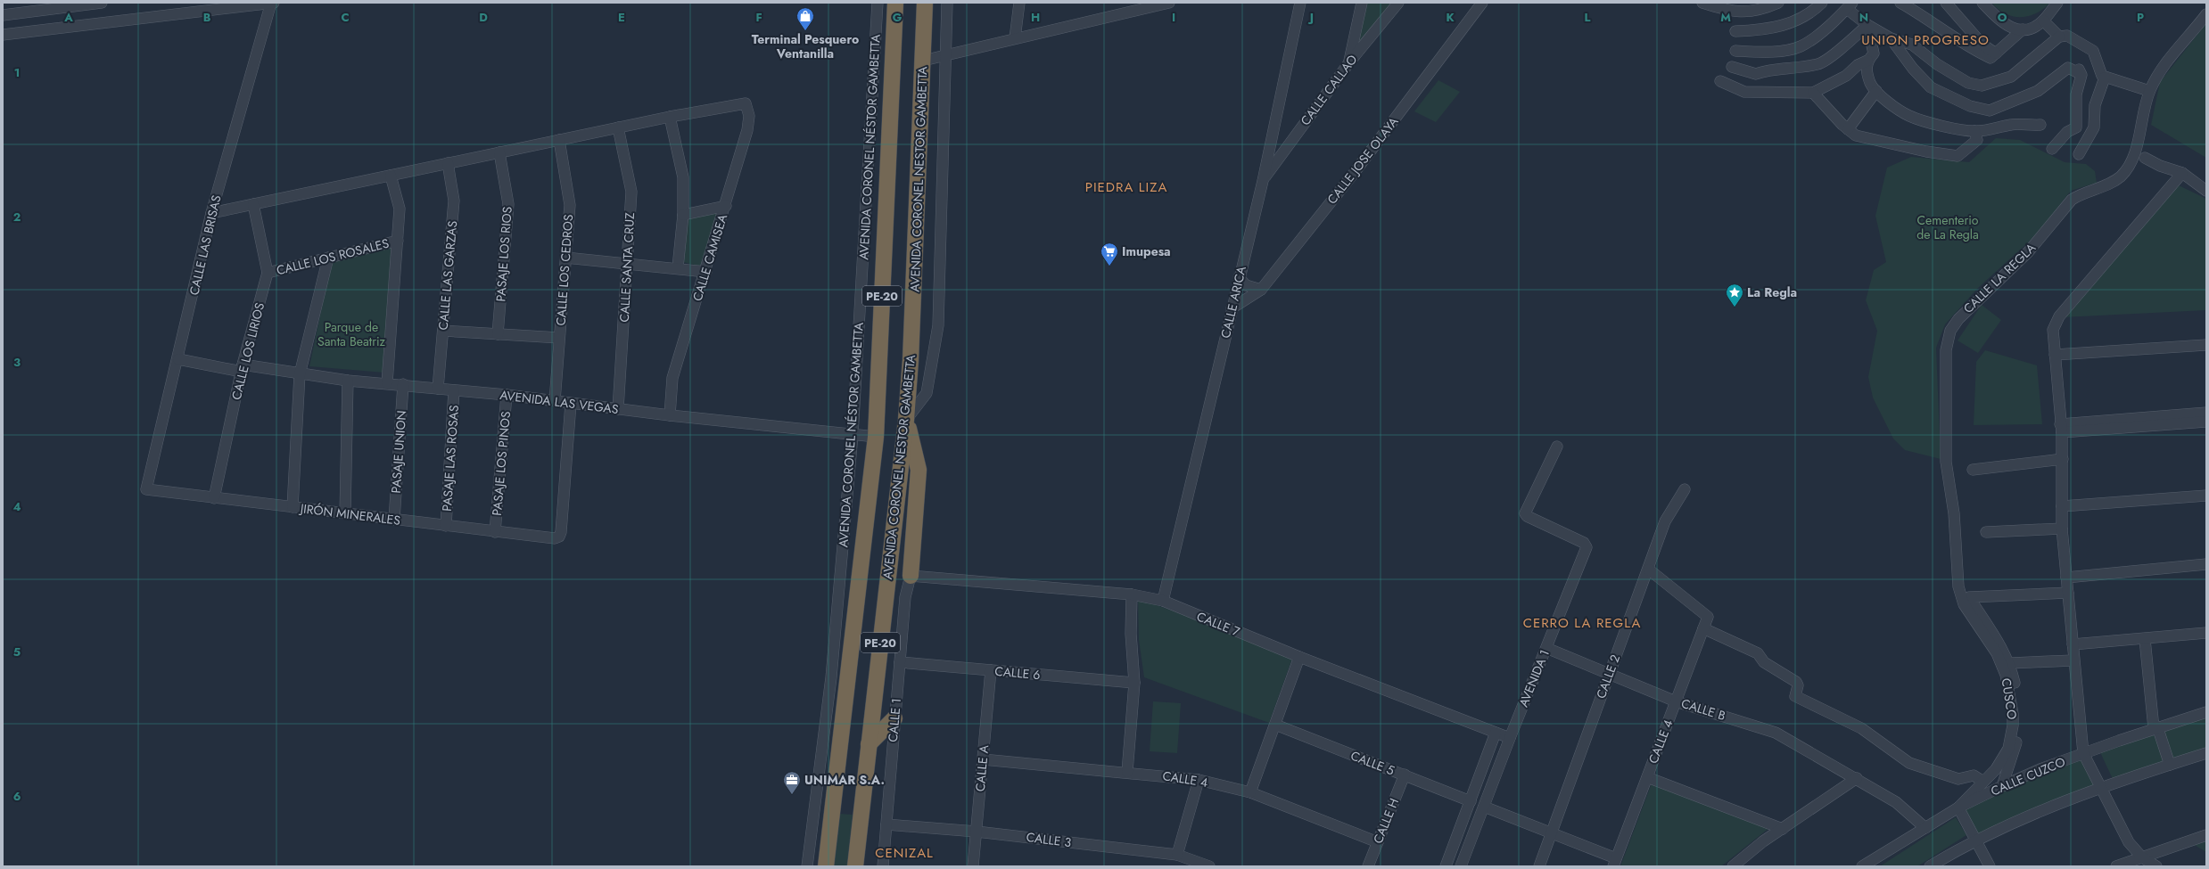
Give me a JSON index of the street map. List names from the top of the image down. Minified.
{"streets":{"highway":["AVENIDA CORONEL NESTOR GAMBETTA","PE-20"],"street":["CALLE CALLAO","AVENIDA CORONEL NÉSTOR GAMBETTA","CALLE JOSE OLAYA","CALLE LAS BRISAS","PASAJE LOS RIOS","CALLE LOS ROSALES","CALLE CAMISEA","CALLE SANTA CRUZ","CALLE LOS CEDROS","CALLE LAS GARZAS","CALLE LA REGLA","CALLE ARICA","CALLE LOS LIRIOS","AVENIDA LAS VEGAS","PASAJE UNION","PASAJE LAS ROSAS","PASAJE LOS PINOS","JIRÓN MINERALES","CALLE 7","CALLE 6","CALLE 2","AVENIDA 1","CUSCO","CALLE B","CALLE 1","CALLE 4","CALLE 5","CALLE A","CALLE CUZCO","CALLE H","CALLE 3"]},"crossings":[["CALLE CALLAO","CALLE ARICA"],["AVENIDA CORONEL NÉSTOR GAMBETTA","AVENIDA LAS VEGAS"],["CALLE JOSE OLAYA","CALLE ARICA"],["CALLE LAS BRISAS","AVENIDA LAS VEGAS"],["CALLE LAS BRISAS","JIRÓN MINERALES"],["CALLE LOS ROSALES","CALLE LOS LIRIOS"],["CALLE CAMISEA","AVENIDA LAS VEGAS"],["CALLE SANTA CRUZ","AVENIDA LAS VEGAS"],["CALLE LOS CEDROS","AVENIDA LAS VEGAS"],["CALLE LAS GARZAS","AVENIDA LAS VEGAS"],["CALLE LA REGLA","CUSCO"],["PE-20","AVENIDA LAS VEGAS"],["CALLE ARICA","CALLE 7"],["CALLE LOS LIRIOS","AVENIDA LAS VEGAS"],["CALLE LOS LIRIOS","JIRÓN MINERALES"],["AVENIDA LAS VEGAS","PASAJE UNION"],["AVENIDA LAS VEGAS","PASAJE LAS ROSAS"],["AVENIDA LAS VEGAS","PASAJE LOS PINOS"],["AVENIDA LAS VEGAS","JIRÓN MINERALES"],["PASAJE UNION","JIRÓN MINERALES"],["PASAJE LAS ROSAS","JIRÓN MINERALES"],["PASAJE LOS PINOS","JIRÓN MINERALES"],["CALLE 7","AVENIDA 1"],["CALLE 7","CALLE 1"],["CALLE 6","CALLE 1"],["CALLE 6","CALLE A"],["CALLE 2","CALLE B"],["CALLE 2","CALLE 4"],["AVENIDA 1","CALLE B"],["CUSCO","CALLE CUZCO"],["CALLE B","CALLE 4"],["CALLE B","CALLE CUZCO"],["CALLE 1","CALLE 3"],["CALLE 4","CALLE A"],["CALLE 4","CALLE H"],["CALLE 5","CALLE H"],["CALLE A","CALLE 3"]],"districts":["UNION PROGRESO","PIEDRA LIZA","CERRO LA REGLA","CENIZAL"],"parks":["Cementerio de La Regla","Parque de Santa Beatriz"],"places":{"shop":["Terminal Pesquero Ventanilla"],"supermarket":["Imupesa"],"place":["La Regla"],"office":["UNIMAR S.A."]},"grid":{"columns":["A","B","C","D","E","F","G","H","I","J","K","L","M","N","O","P"],"rows":["1","2","3","4","5","6"]}}
